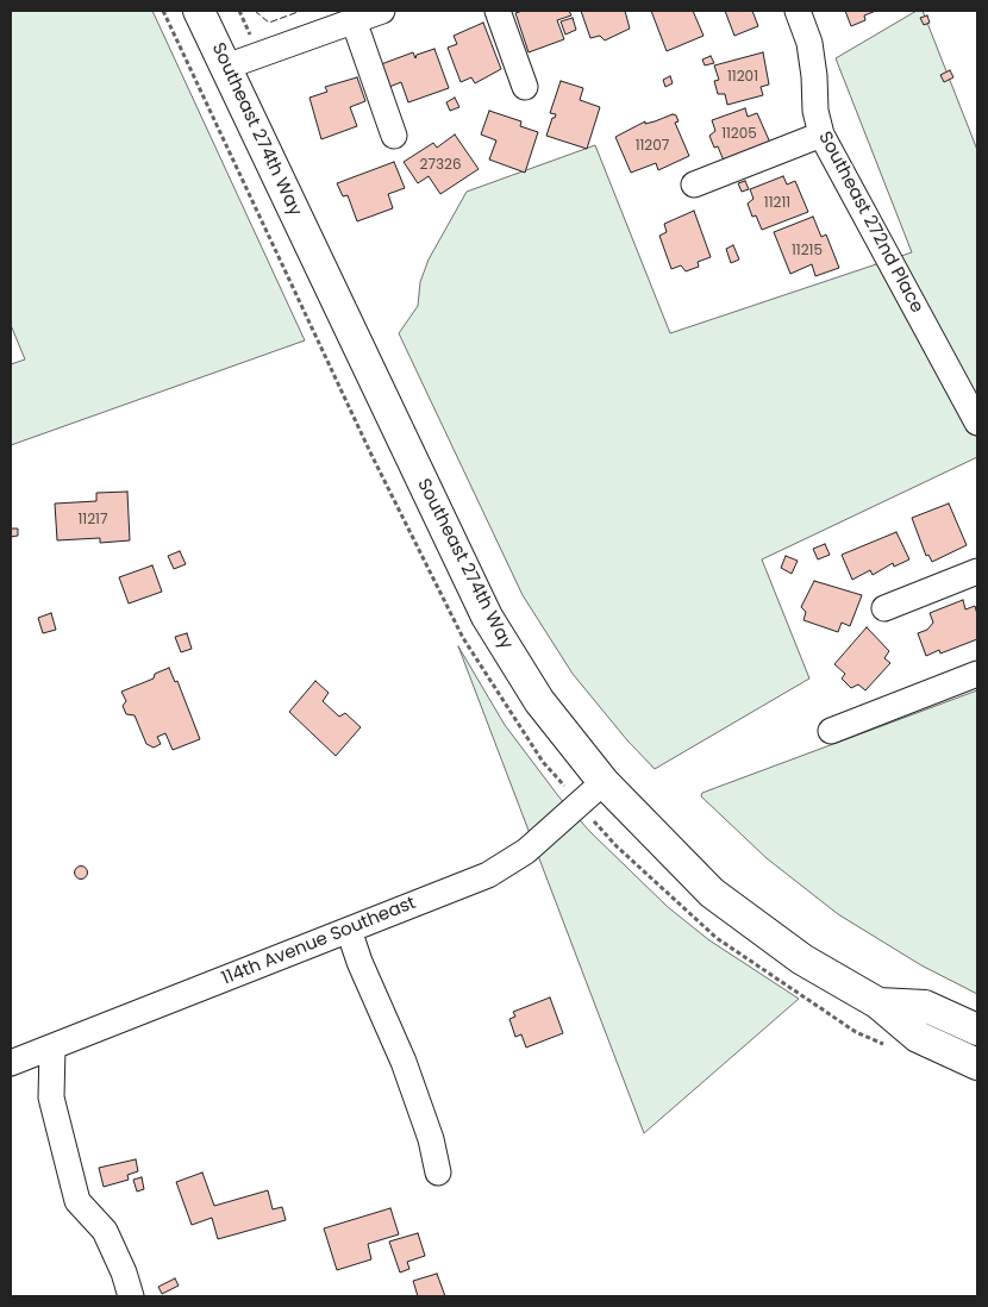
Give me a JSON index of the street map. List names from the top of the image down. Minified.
{"streets":{"main road":["Southeast 274th Way"],"street":["Southeast 272nd Place","114th Avenue Southeast"]},"crossings":[["Southeast 274th Way","114th Avenue Southeast"]],"house_numbers":["11201","11205","11207","27326","11211","11215","11217"]}
